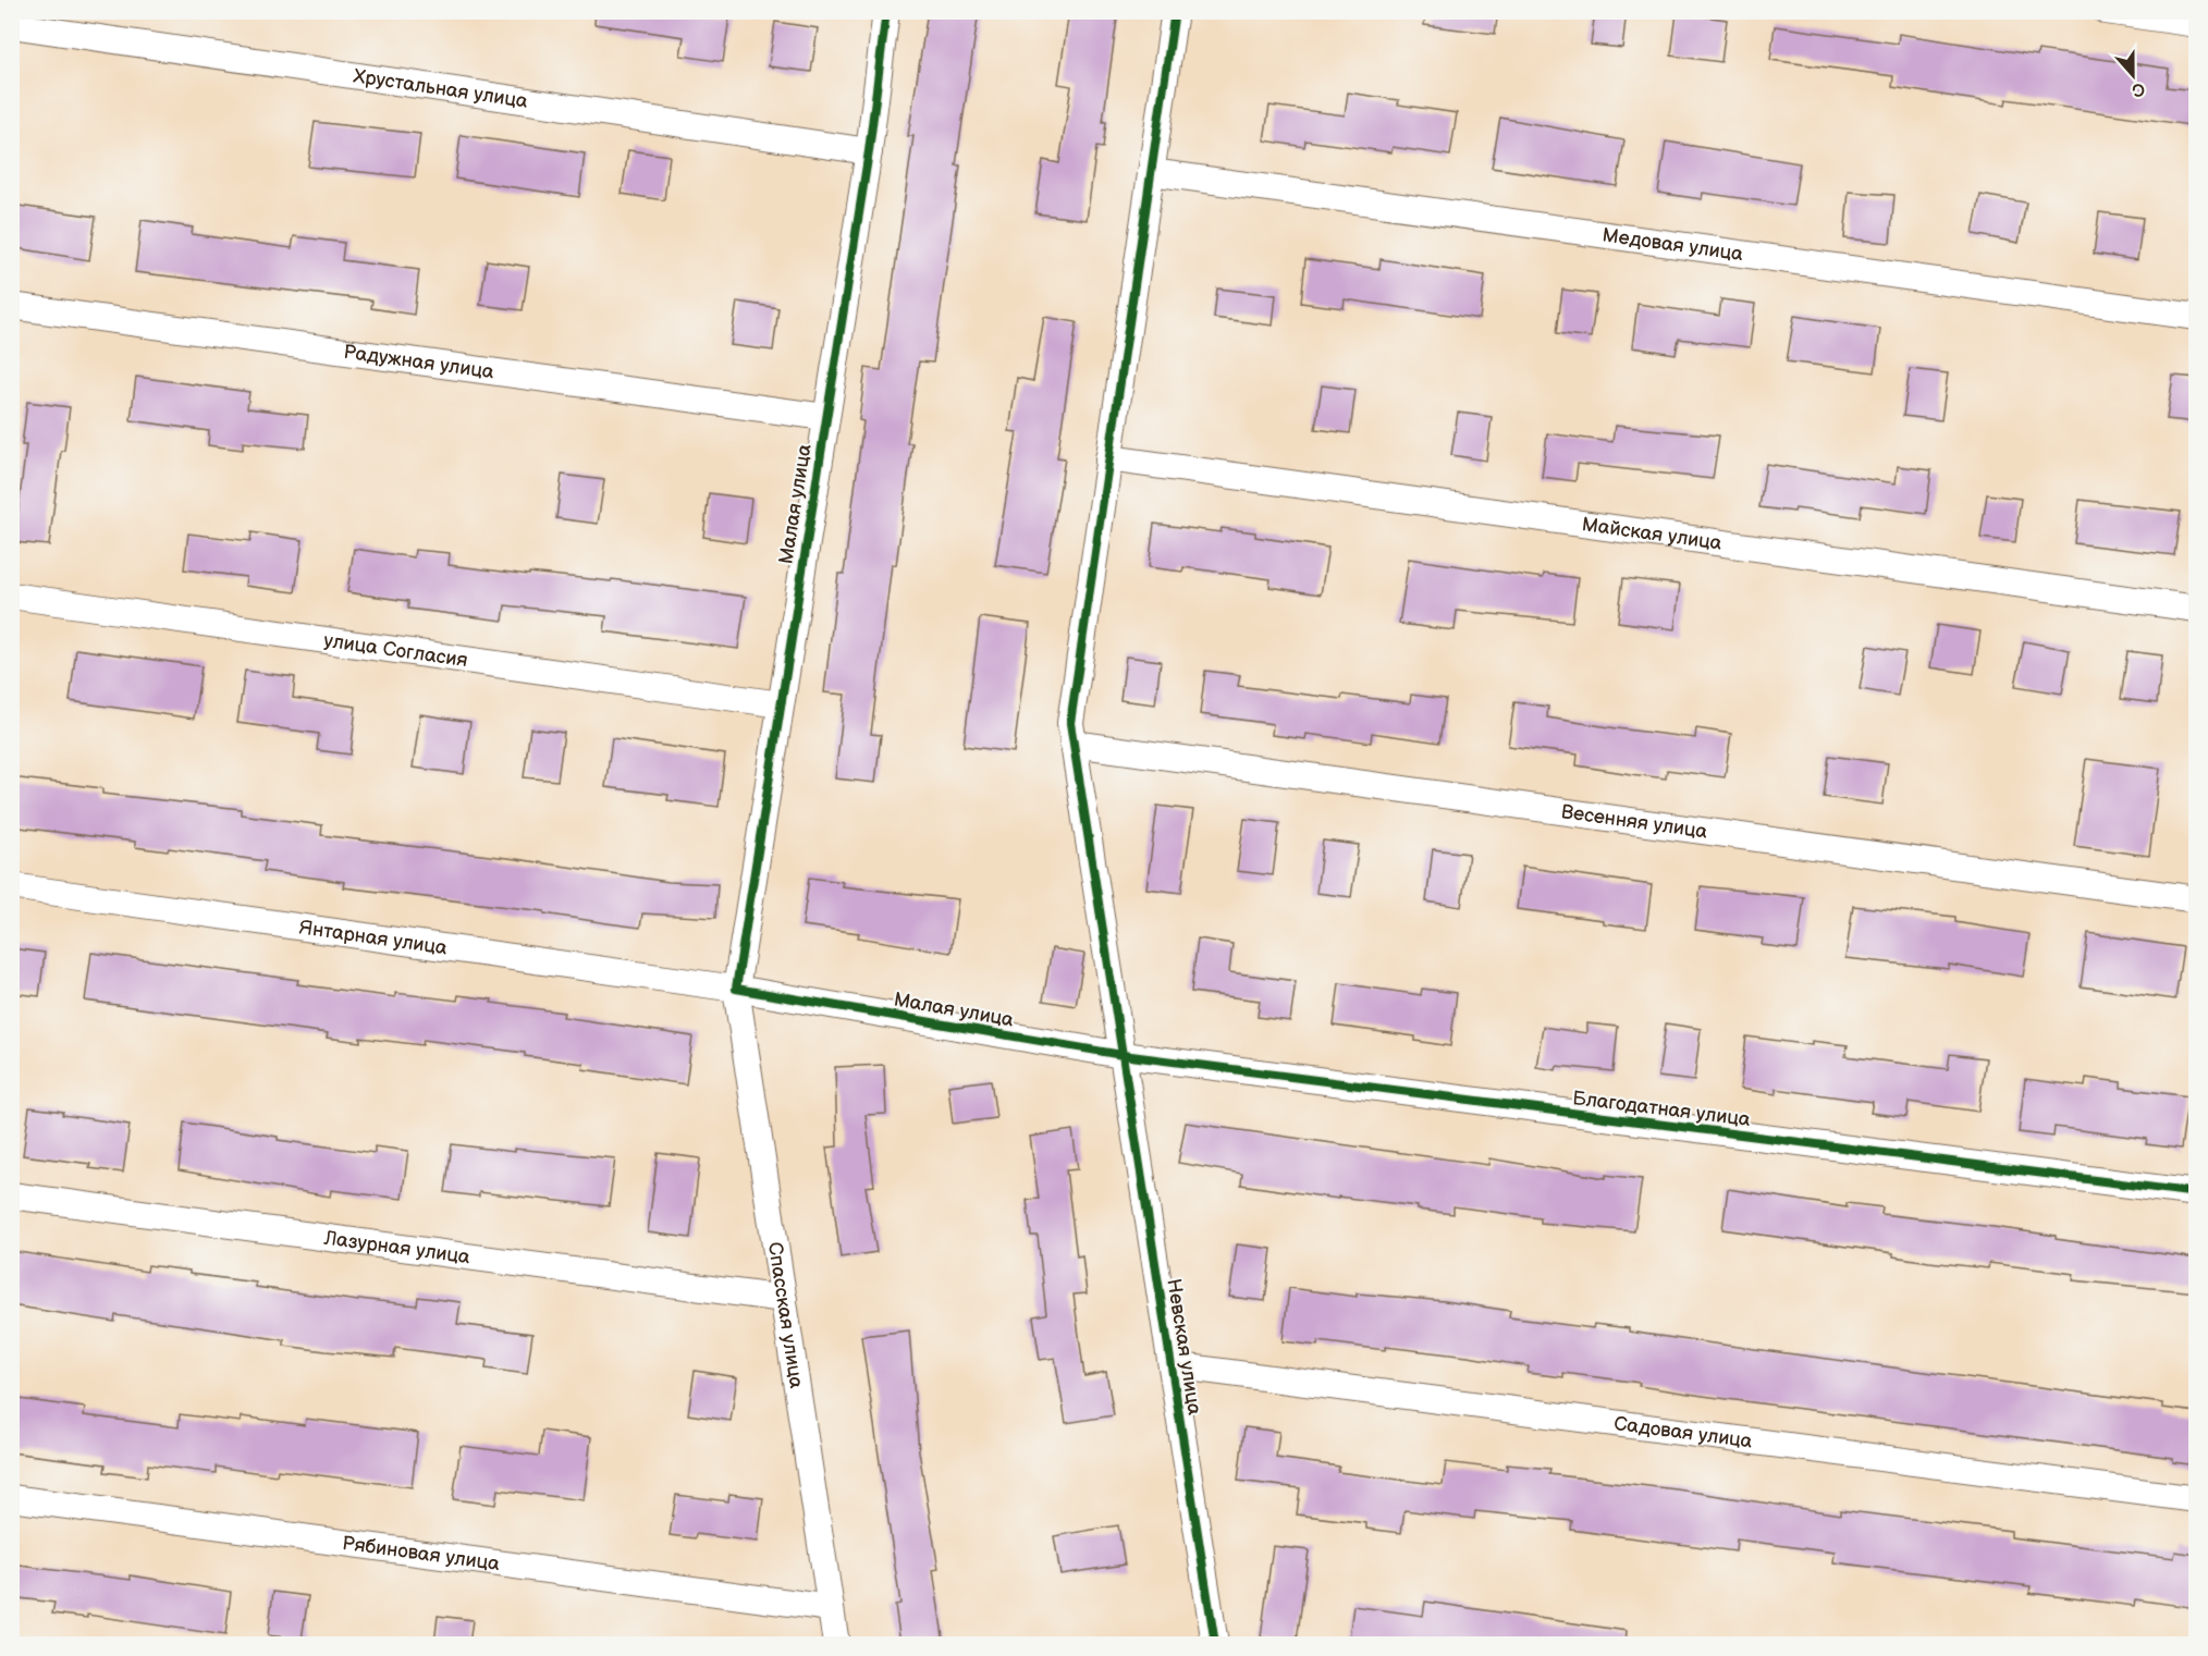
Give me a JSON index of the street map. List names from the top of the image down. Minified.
{"streets":{"street":["Хрустальная улица","Медовая улица","Радужная улица","Малая улица","Майская улица","улица Согласия","Весенняя улица","Янтарная улица","Благодатная улица","Лазурная улица","Спасская улица","Невская улица","Садовая улица","Рябиновая улица"]},"crossings":[["Хрустальная улица","Малая улица"],["Радужная улица","Малая улица"],["Малая улица","улица Согласия"],["Малая улица","Янтарная улица"],["Малая улица","Благодатная улица"],["Малая улица","Спасская улица"],["Малая улица","Невская улица"],["Янтарная улица","Спасская улица"],["Благодатная улица","Невская улица"],["Лазурная улица","Спасская улица"],["Спасская улица","Рябиновая улица"],["Невская улица","Садовая улица"]],"north":"bottom"}
